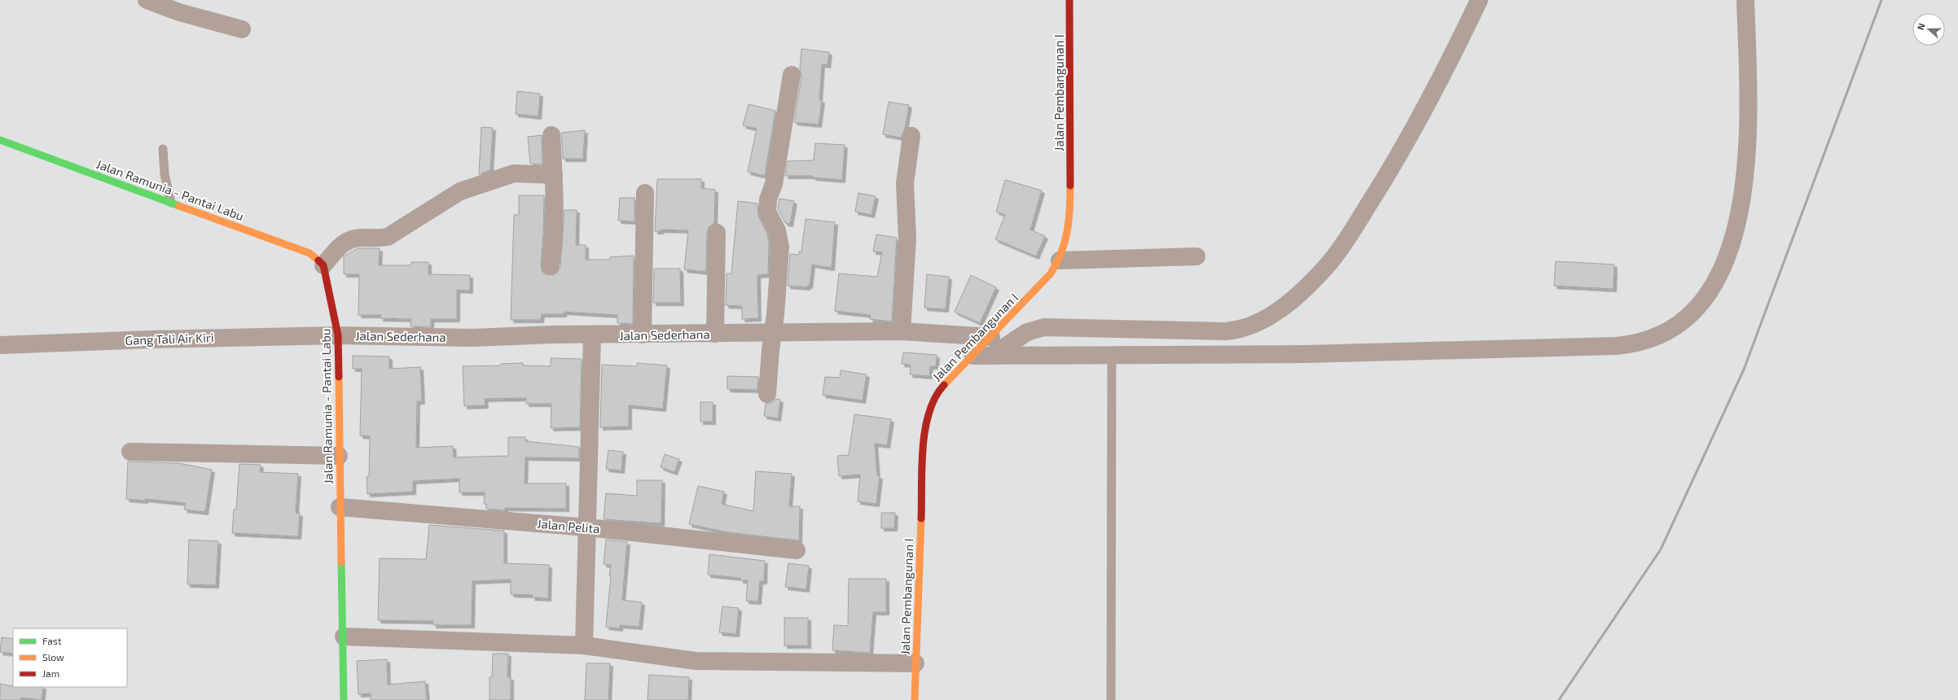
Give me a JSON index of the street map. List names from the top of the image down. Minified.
{"streets":{"main road":["Jalan Pembangunan I","Jalan Ramunia - Pantai Labu"],"street":["Jalan Sederhana","Gang Tali Air Kiri","Jalan Pelita"]},"crossings":[["Jalan Pembangunan I","Jalan Sederhana"],["Jalan Ramunia - Pantai Labu","Jalan Sederhana"],["Jalan Ramunia - Pantai Labu","Gang Tali Air Kiri"],["Jalan Ramunia - Pantai Labu","Jalan Pelita"],["Jalan Sederhana","Gang Tali Air Kiri"]],"legend":["Fast","Slow","Jam"],"north":"left"}
